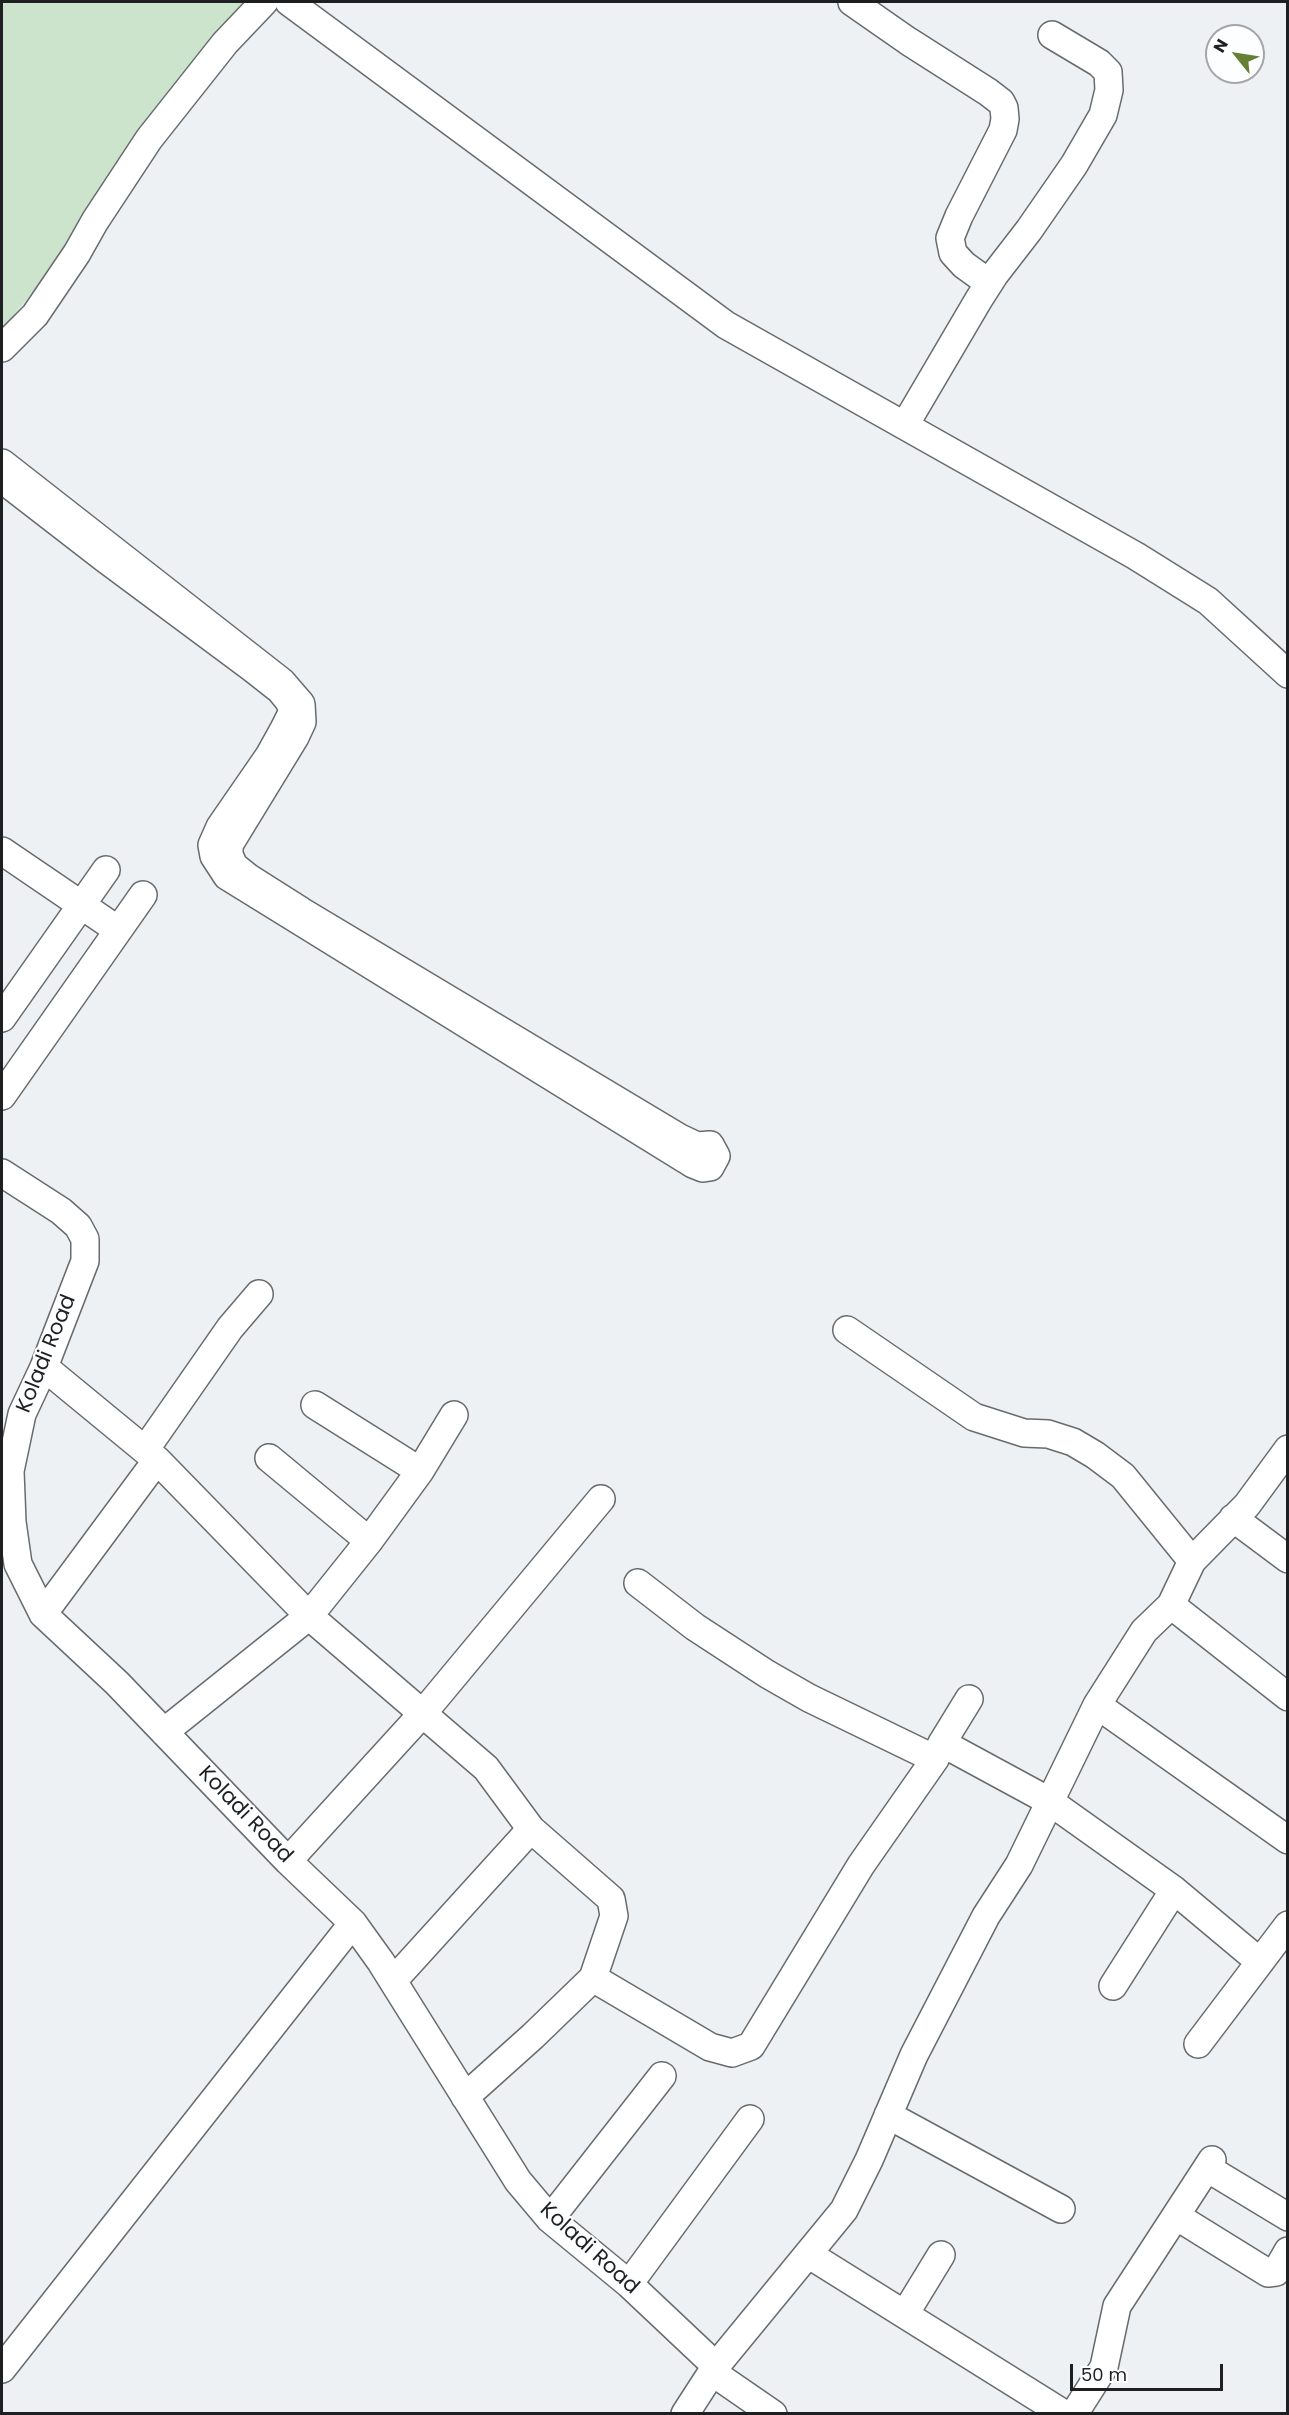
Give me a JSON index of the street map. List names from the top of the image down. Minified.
{"streets":{"street":["Koladi Road"]},"scale_bar":"50 m","north":"top left"}
